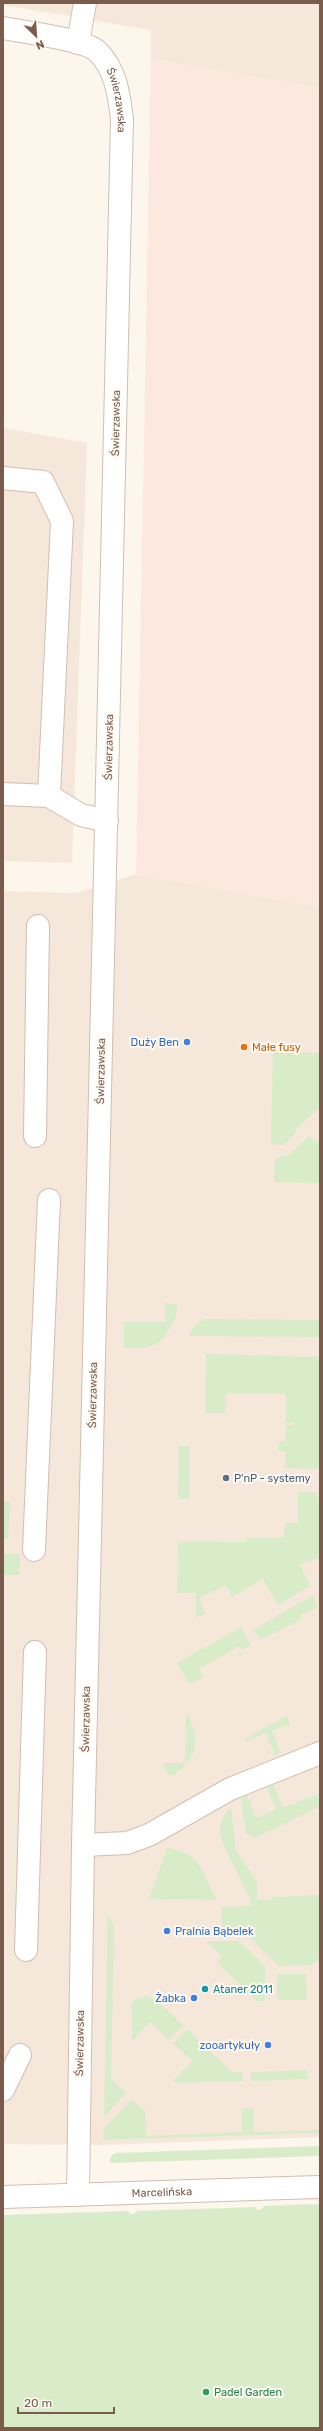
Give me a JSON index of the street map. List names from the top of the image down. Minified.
{"streets":{"street":["Świerzawska","Marcelińska"]},"crossings":[["Świerzawska","Marcelińska"]],"places":["Duży Ben","Małe fusy","P'nP - systemy","Pralnia Bąbelek","Ataner 2011","Żabka","zooartykuły","Padel Garden"],"scale_bar":"20 m","north":"bottom right"}
